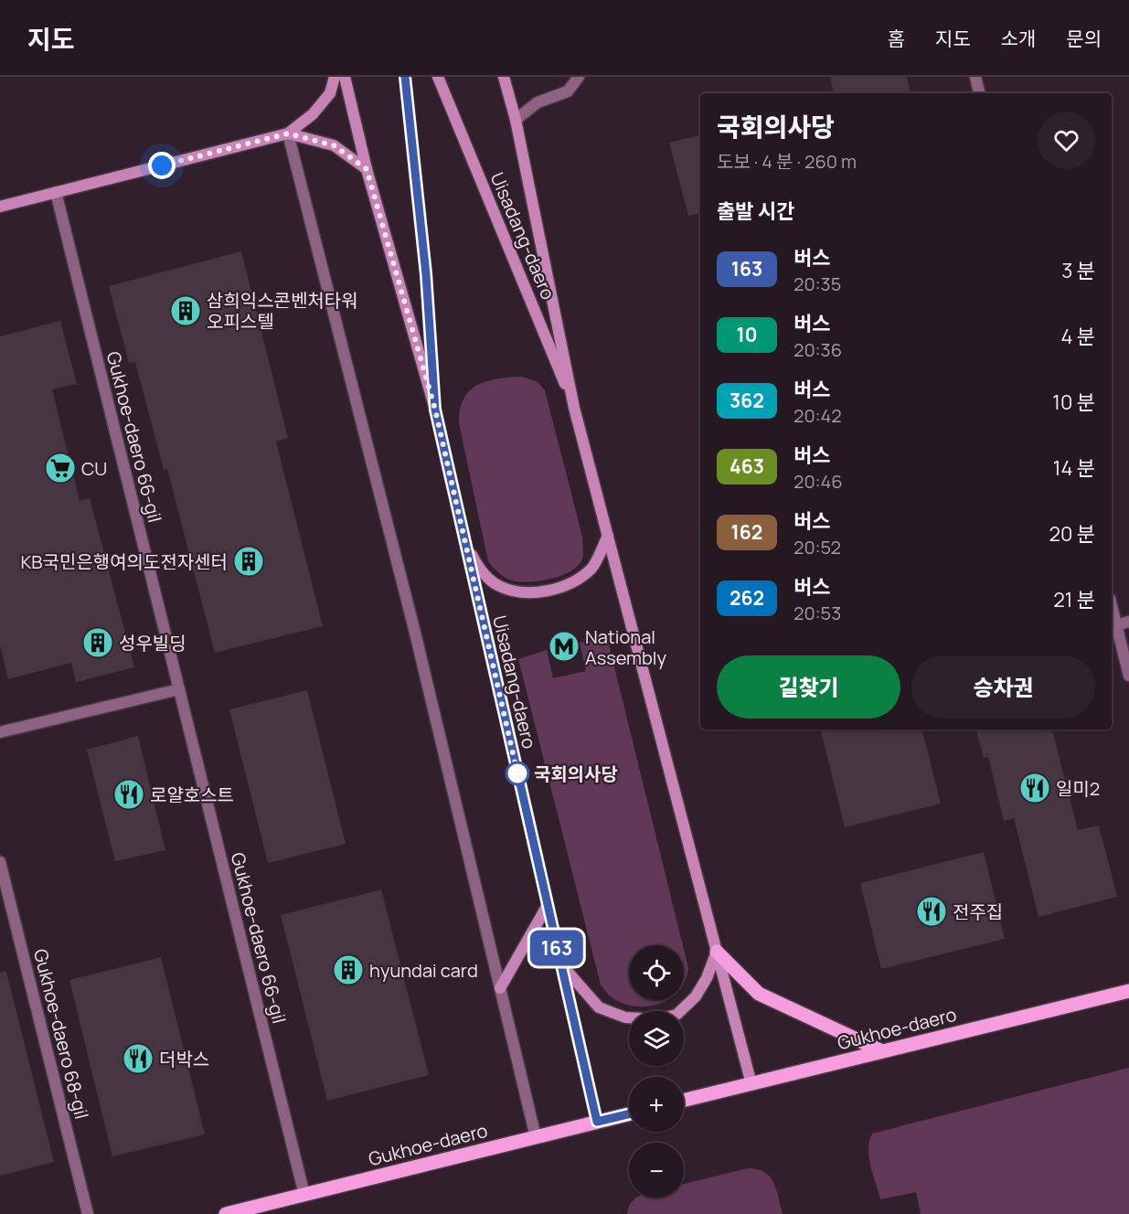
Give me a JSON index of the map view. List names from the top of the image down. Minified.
{"streets":{"main road":["Uisadang-daero","Gukhoe-daero"],"street":["Gukhoe-daero 66-gil","Gukhoe-daero 68-gil"]},"crossings":[["Uisadang-daero","Gukhoe-daero"],["Gukhoe-daero 66-gil","Gukhoe-daero"]],"places":{"building":["삼희익스콘벤처타워 오피스텔","KB국민은행여의도전자센터","성우빌딩","hyundai card"],"supermarket":["CU"],"metro station":["National Assembly"],"other":["국회의사당"],"restaurant":["일미2","로얄호스트","전주집","더박스"]},"lines":["bus line 163"],"page":{"header":"지도","nav":["홈","지도","소개","문의"],"on_map":"163","heading":[["국회의사당","도보 · 4 분 · 260 m"],"출발 시간"],"list":[{"mark":"163","name":"버스","note":"20:35","value":"3 분"},{"mark":"10","name":"버스","note":"20:36","value":"4 분"},{"mark":"362","name":"버스","note":"20:42","value":"10 분"},{"mark":"463","name":"버스","note":"20:46","value":"14 분"},{"mark":"162","name":"버스","note":"20:52","value":"20 분"},{"mark":"262","name":"버스","note":"20:53","value":"21 분"}],"buttons":["길찾기","승차권"],"map_buttons":["+","−"]}}
